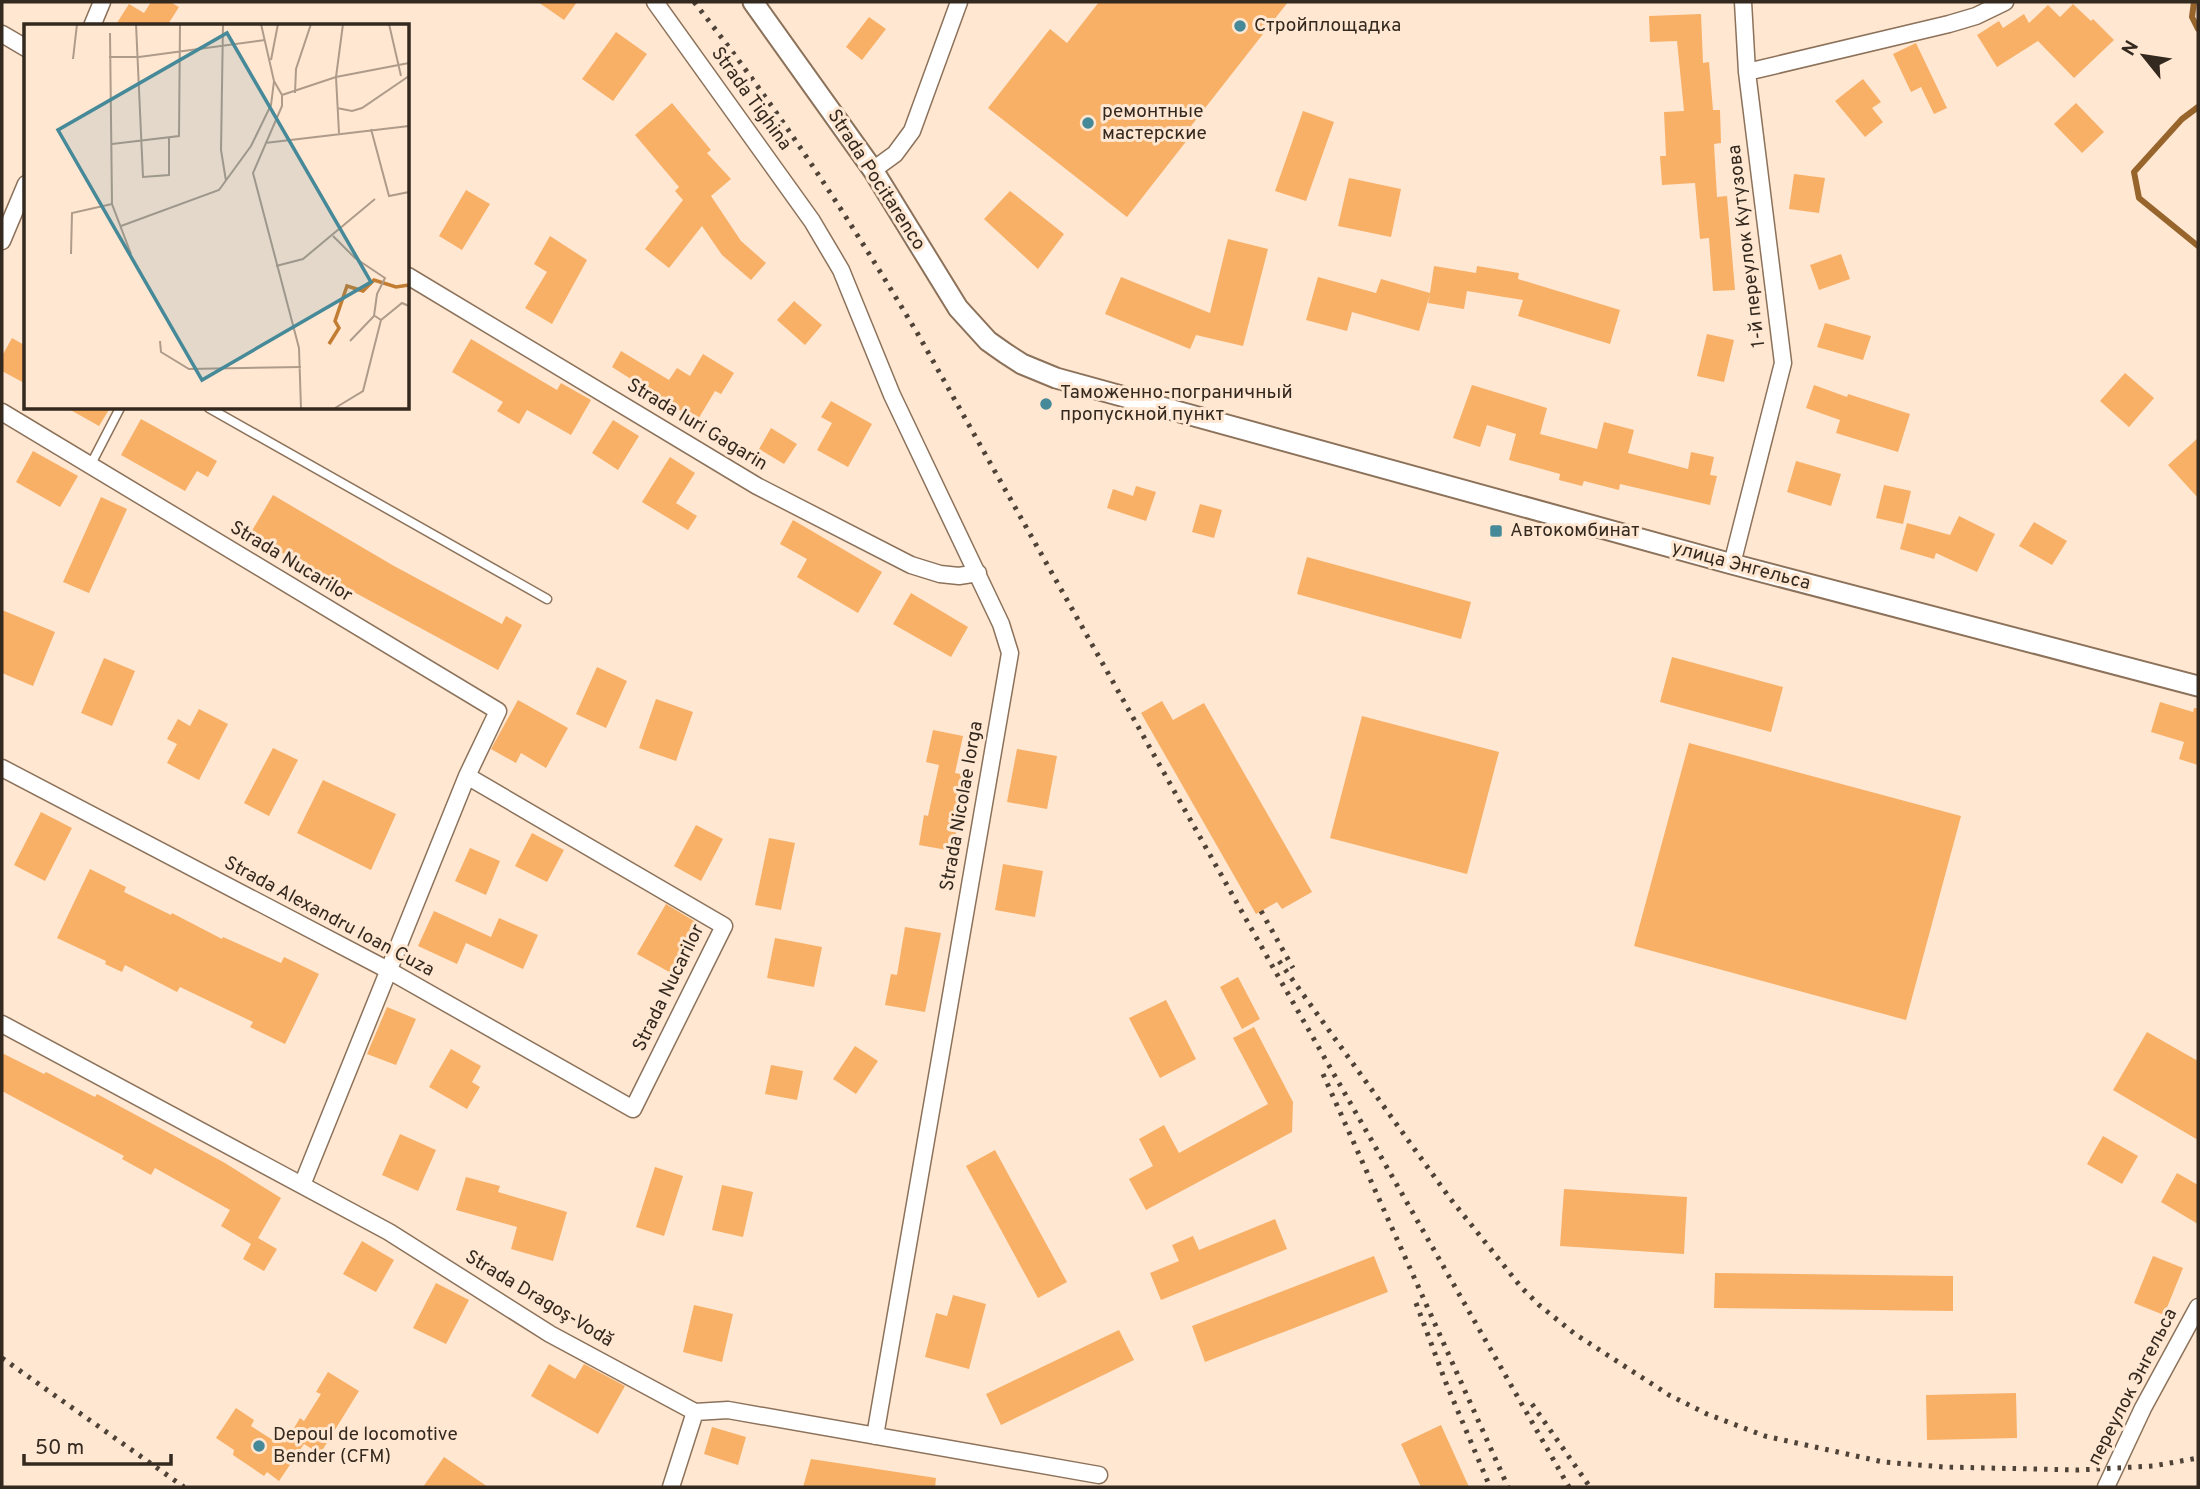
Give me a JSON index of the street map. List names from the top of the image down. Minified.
{"streets":{"street":["Strada Tighina","Strada Pocitarenco","1-й переулок Кутузова","Strada Iuri Gagarin","Strada Nucarilor","улица Энгельса","Strada Nicolae Iorga","Strada Alexandru Ioan Cuza","Strada Dragoş-Vodă","переулок Энгельса"]},"crossings":[["Strada Tighina","Strada Nicolae Iorga"],["Strada Pocitarenco","улица Энгельса"],["1-й переулок Кутузова","улица Энгельса"],["Strada Iuri Gagarin","Strada Nicolae Iorga"],["Strada Nucarilor","Strada Alexandru Ioan Cuza"],["Strada Nucarilor","Strada Dragoş-Vodă"]],"places":{"other":["Стройплощадка","ремонтные мастерские","Таможенно-пограничный пропускной пункт","Depoul de locomotive Bender (CFM)"],"transit":["Автокомбинат"]},"scale_bar":"50 m","north":"top left"}
